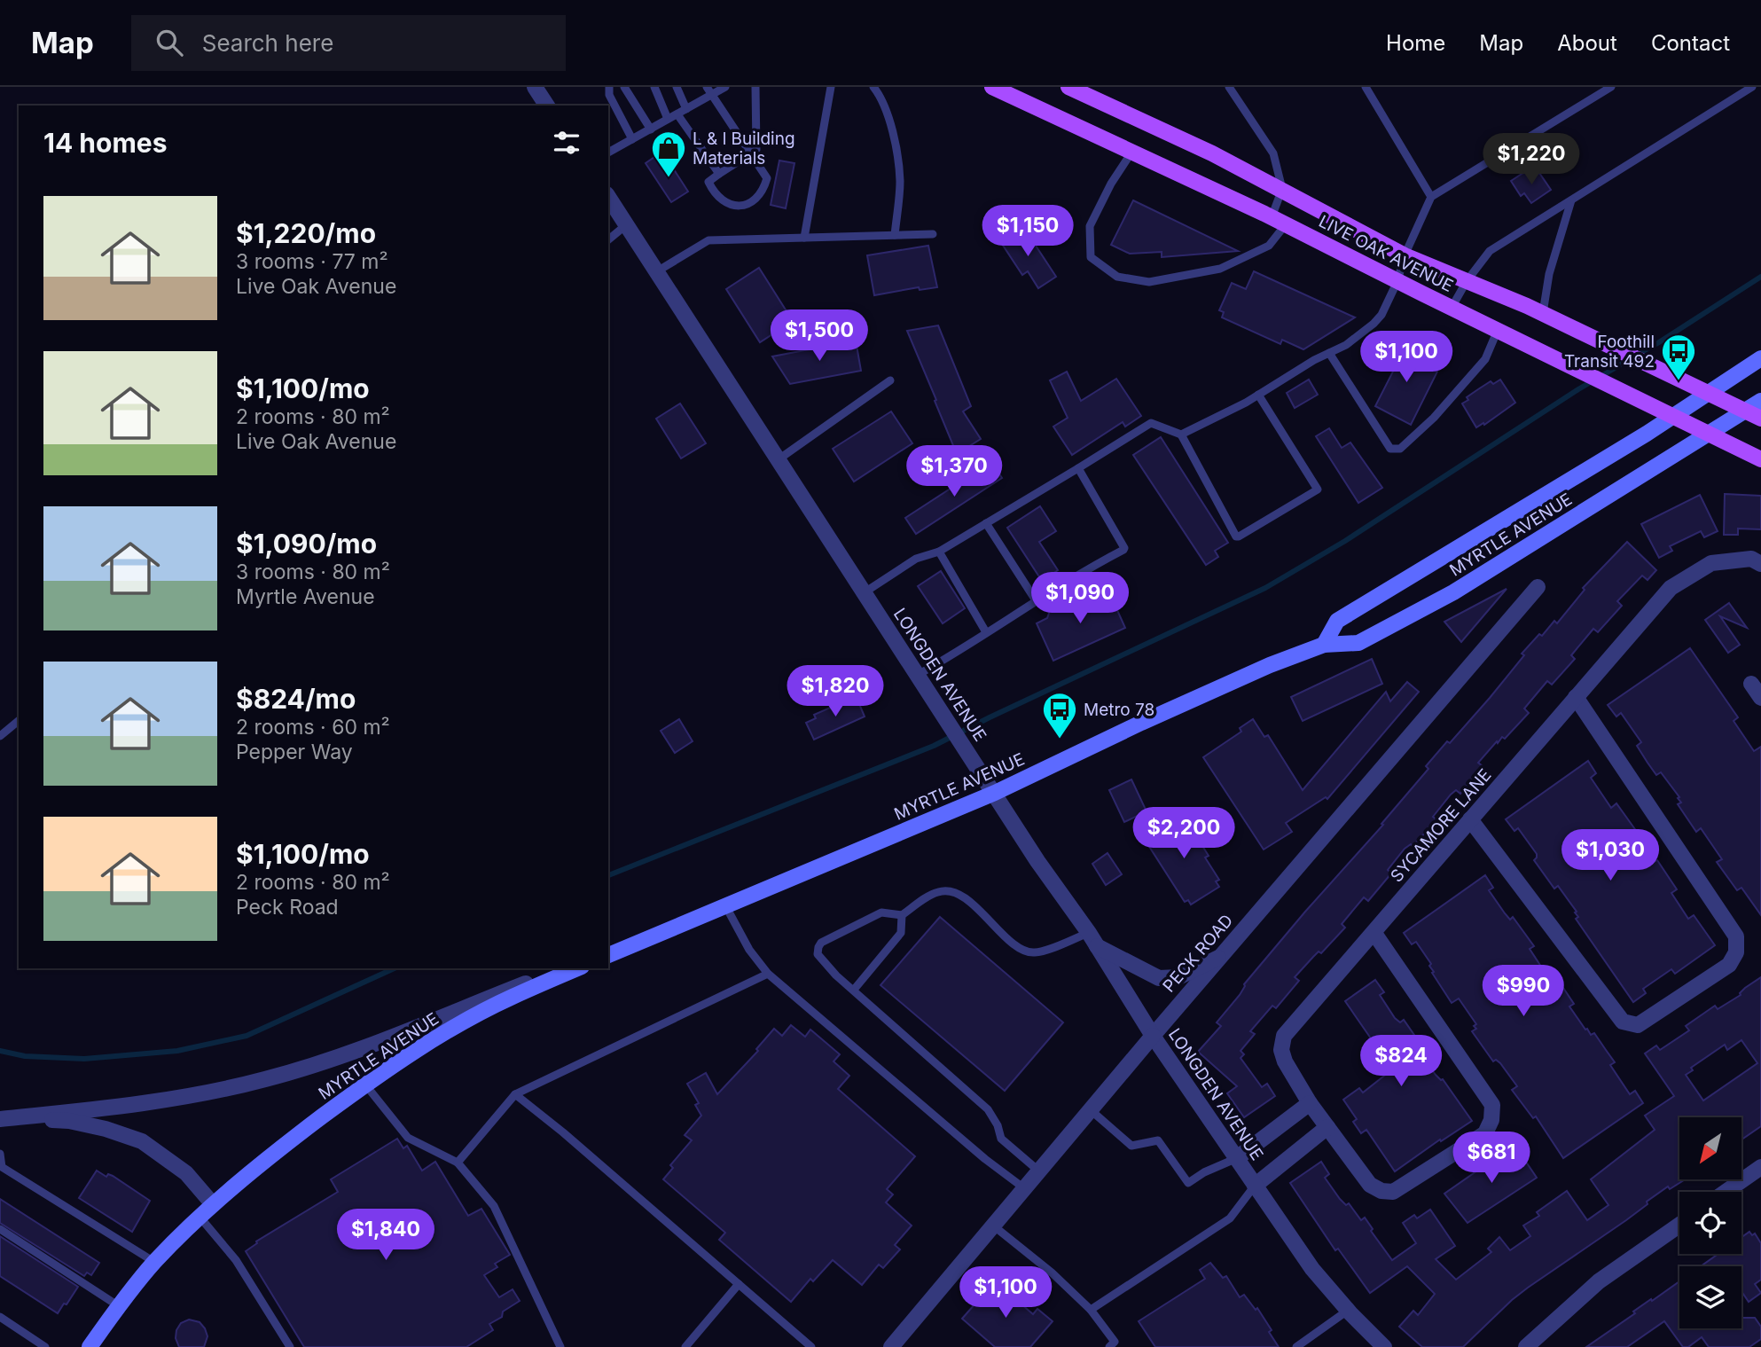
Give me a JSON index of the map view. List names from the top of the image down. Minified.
{"streets":{"main road":["LIVE OAK AVENUE","MYRTLE AVENUE"],"street":["LONGDEN AVENUE","SYCAMORE LANE","PECK ROAD"]},"crossings":[["LIVE OAK AVENUE","MYRTLE AVENUE"],["MYRTLE AVENUE","LONGDEN AVENUE"],["LONGDEN AVENUE","PECK ROAD"]],"places":{"shop":["L & l Building Materials"],"bus stop":["Foothill Transit 492","Metro 78"]},"north":"bottom left","page":{"header":"Map","search":"Search here","nav":["Home","Map","About","Contact"],"heading":"14 homes","price":["$1,220","$1,150","$1,500","$1,100","$1,370","$1,090","$1,820","$2,200","$1,030","$990","$824","$681","$1,840","$1,100"],"list":[{"name":"$1,220/mo","note":"3 rooms · 77 m² · Live Oak Avenue"},{"name":"$1,100/mo","note":"2 rooms · 80 m² · Live Oak Avenue"},{"name":"$1,090/mo","note":"3 rooms · 80 m² · Myrtle Avenue"},{"name":"$824/mo","note":"2 rooms · 60 m² · Pepper Way"},{"name":"$1,100/mo","note":"2 rooms · 80 m² · Peck Road"}]}}
